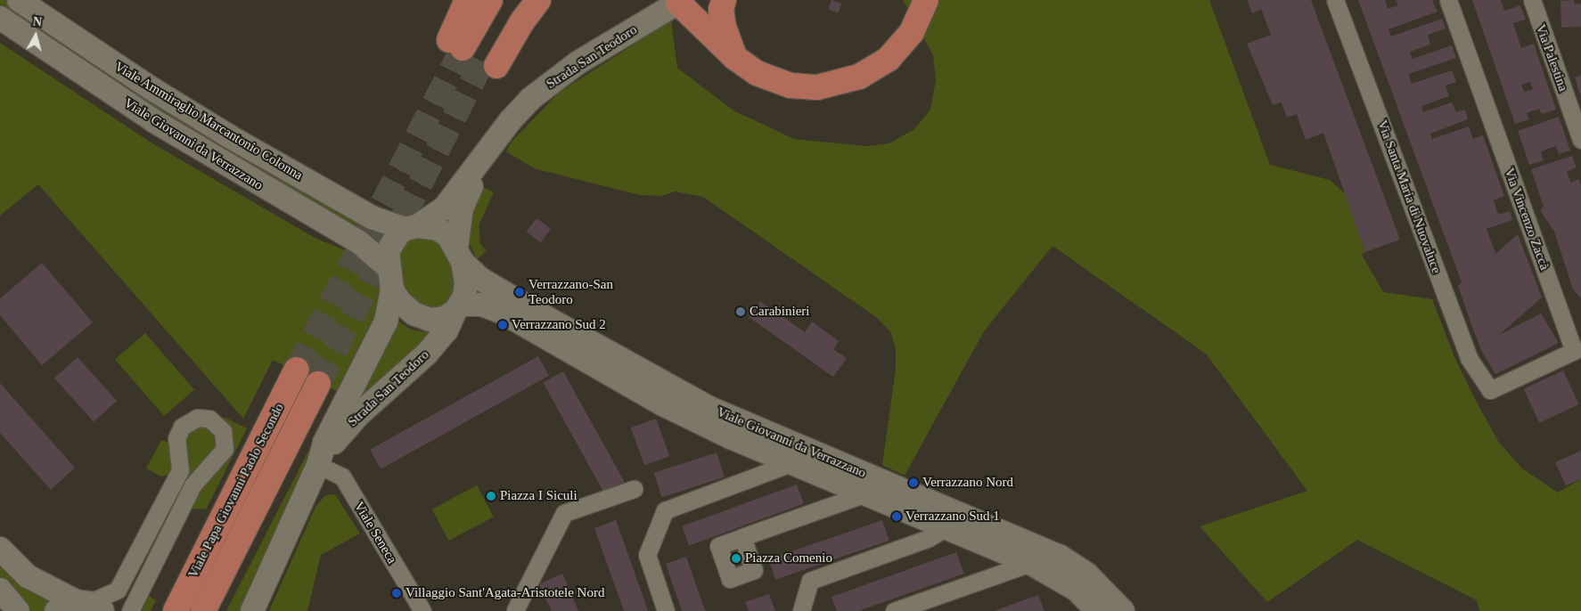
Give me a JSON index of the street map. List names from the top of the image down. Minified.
{"streets":{"main road":["Strada San Teodoro","Viale Ammiraglio Marcantonio Colonna","Viale Giovanni da Verrazzano","Viale Papa Giovanni Paolo Secondo"],"street":["Via Palestina","Via Santa Maria di Nuovaluce","Via Vincenzo Zaccà","Viale Seneca"]},"crossings":[["Strada San Teodoro","Viale Ammiraglio Marcantonio Colonna"],["Strada San Teodoro","Viale Giovanni da Verrazzano"],["Strada San Teodoro","Viale Seneca"],["Viale Ammiraglio Marcantonio Colonna","Viale Giovanni da Verrazzano"],["Via Santa Maria di Nuovaluce","Via Vincenzo Zaccà"]],"places":["Verrazzano-San Teodoro","Carabinieri","Verrazzano Sud 2","Verrazzano Nord","Piazza I Siculi","Verrazzano Sud 1","Piazza Comenio","Villaggio Sant'Agata-Aristotele Nord"],"north":"top"}
